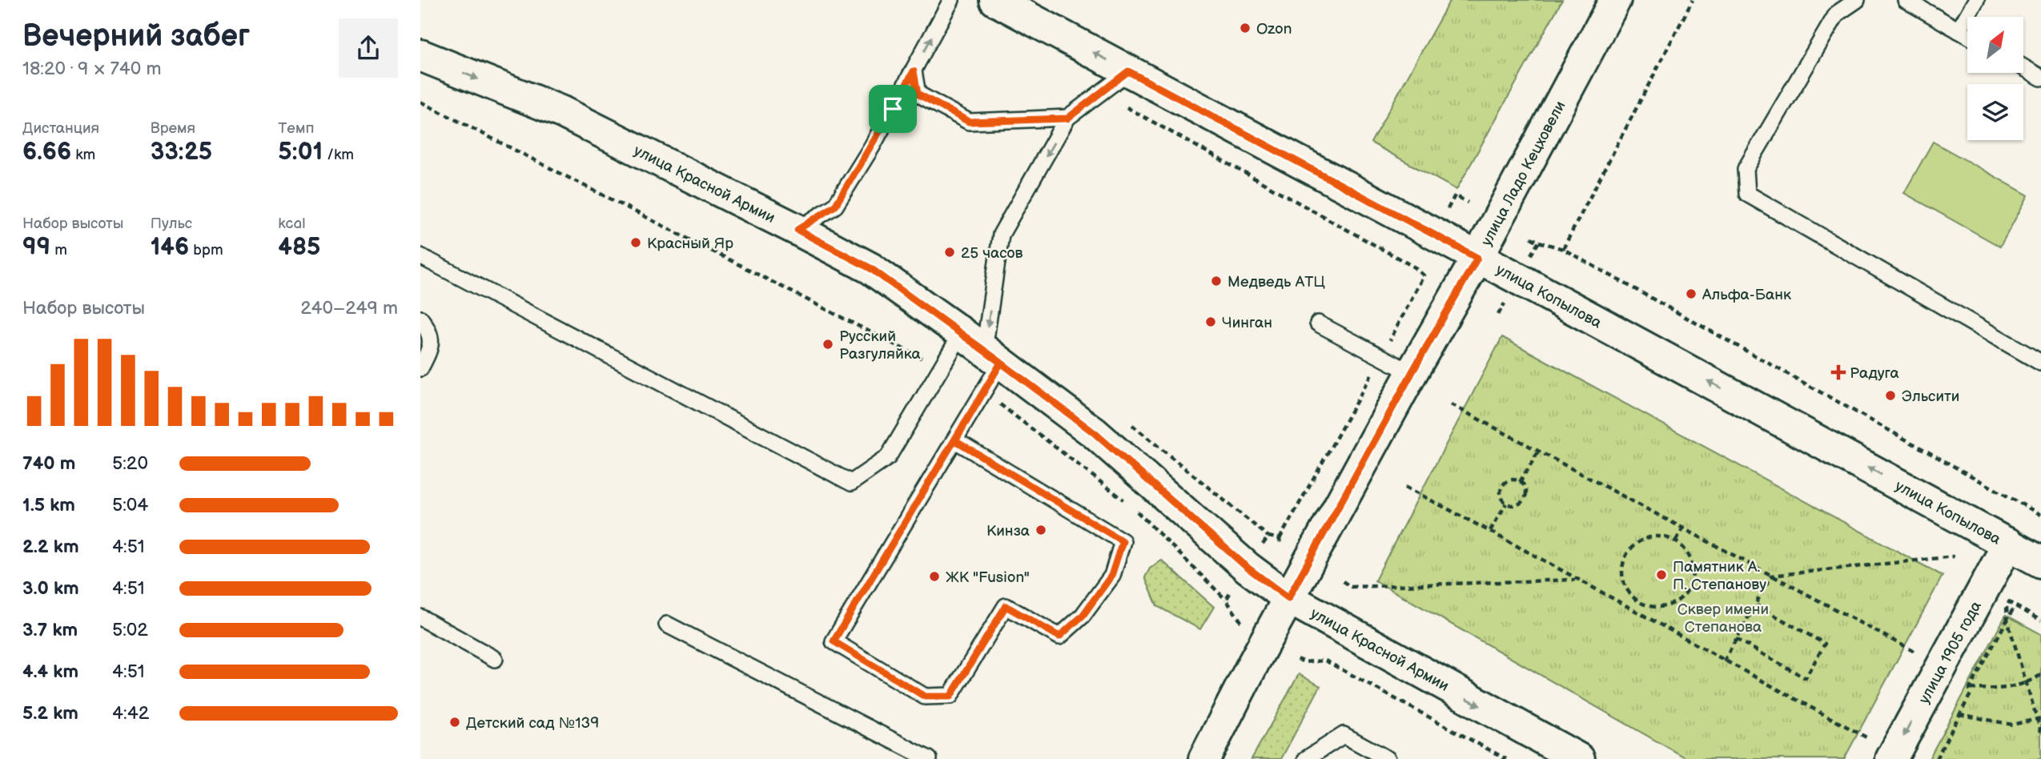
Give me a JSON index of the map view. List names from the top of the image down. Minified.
{"streets":{"main road":["улица Ладо Кецховели","улица Красной Армии","улица Копылова","улица 1905 года"]},"crossings":[["улица Ладо Кецховели","улица Красной Армии"],["улица Ладо Кецховели","улица Копылова"],["улица Копылова","улица 1905 года"]],"one_way":["улица Красной Армии","улица Копылова","улица 1905 года"],"parks":["Сквер имени Степанова"],"places":{"other":["Ozon","Красный Яр","25 часов","Медведь АТЦ","Альфа-Банк","Чинган","Русский Разгуляйка","Эльсити","Кинза","Памятник А. П. Степанову","ЖК \"Fusion\"","Детский сад №139"],"health":["Радуга"]},"north":"top right","page":{"heading":["Вечерний забег","18:20 · 9 × 740 m"],"stats":[["Дистанция","6.66 km"],["Время","33:25"],["Темп","5:01 /km"],["Набор высоты","99 m"],["Пульс","146 bpm"],["kcal","485"]],"chart":["Набор высоты","240–249 m"],"list":[{"name":"740 m","note":"5:20"},{"name":"1.5 km","note":"5:04"},{"name":"2.2 km","note":"4:51"},{"name":"3.0 km","note":"4:51"},{"name":"3.7 km","note":"5:02"},{"name":"4.4 km","note":"4:51"},{"name":"5.2 km","note":"4:42"}]}}
